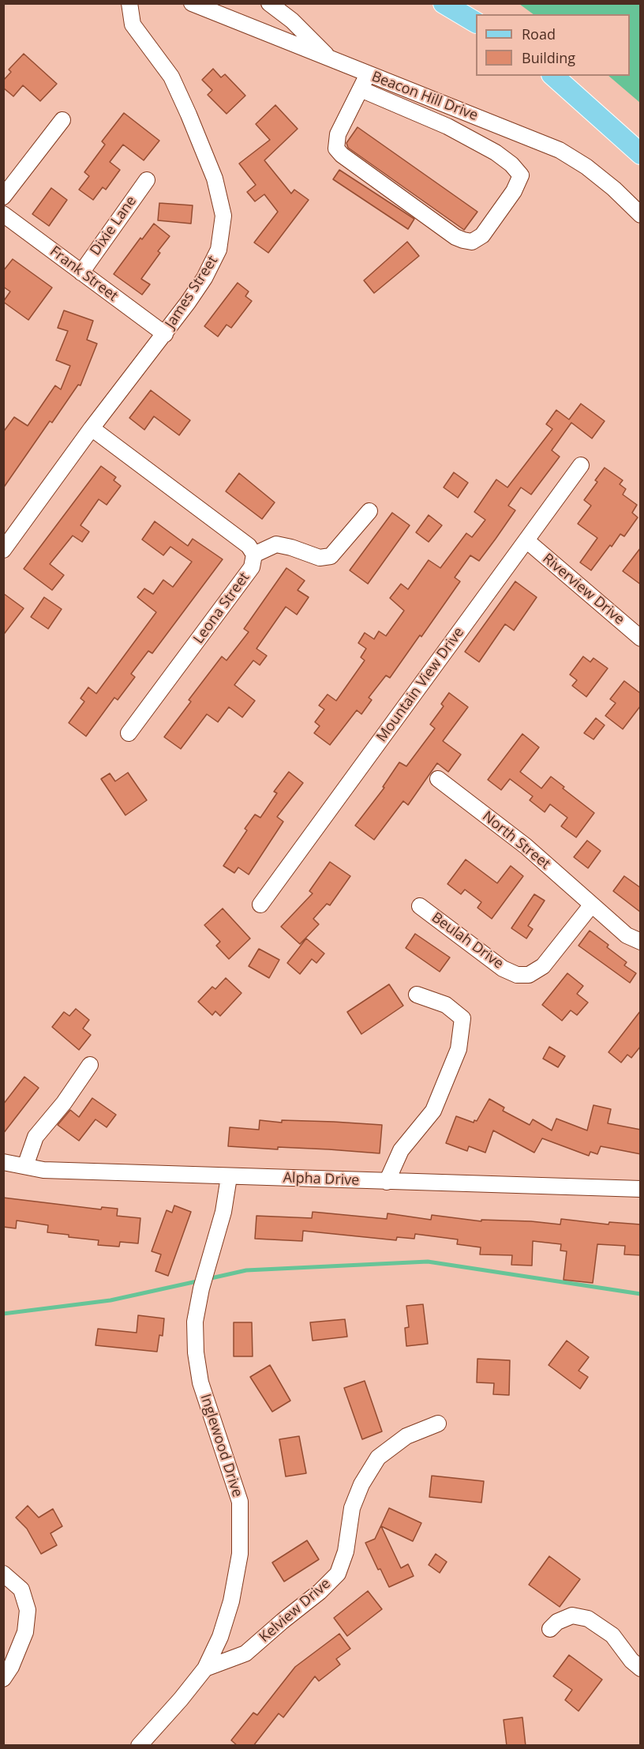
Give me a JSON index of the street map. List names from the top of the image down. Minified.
{"streets":{"street":["Beacon Hill Drive","Dixie Lane","Frank Street","James Street","Riverview Drive","Leona Street","Mountain View Drive","North Street","Beulah Drive","Alpha Drive","Inglewood Drive","Kelview Drive"]},"crossings":[["Dixie Lane","Frank Street"],["Frank Street","James Street"],["James Street","Leona Street"],["Riverview Drive","Mountain View Drive"],["North Street","Beulah Drive"],["Alpha Drive","Inglewood Drive"],["Inglewood Drive","Kelview Drive"]],"legend":["Road","Building"]}
